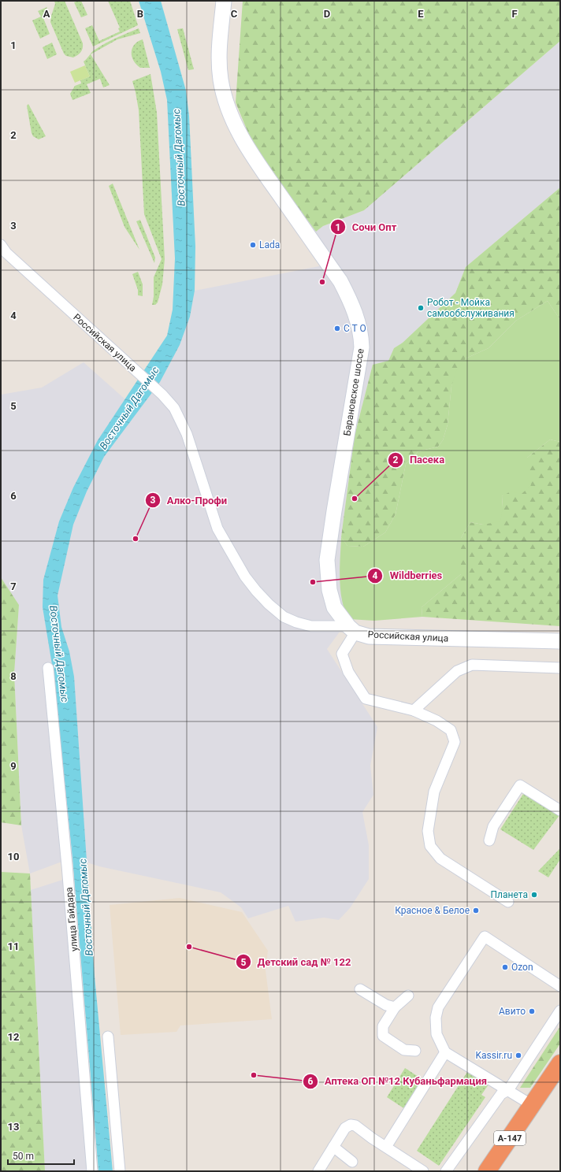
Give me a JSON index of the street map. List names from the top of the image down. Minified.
{"streets":{"highway":["А-147"],"main road":["Российская улица","Барановское шоссе"],"street":["улица Гайдара"]},"crossings":[["Российская улица","Барановское шоссе"]],"water":["Восточный Дагомыс"],"places":["Lada","Сочи Опт","Робот - Мойка самообслуживания","С Т О","Пасека","Алко-Профи","Wildberries","Планета","Красное & Белое","Детский сад № 122","Ozon","Авито","Kassir.ru","Аптека ОП №12 Кубаньфармация"],"scale_bar":"50 m","grid":{"columns":["A","B","C","D","E","F"],"rows":["1","2","3","4","5","6","7","8","9","10","11","12","13"]}}
